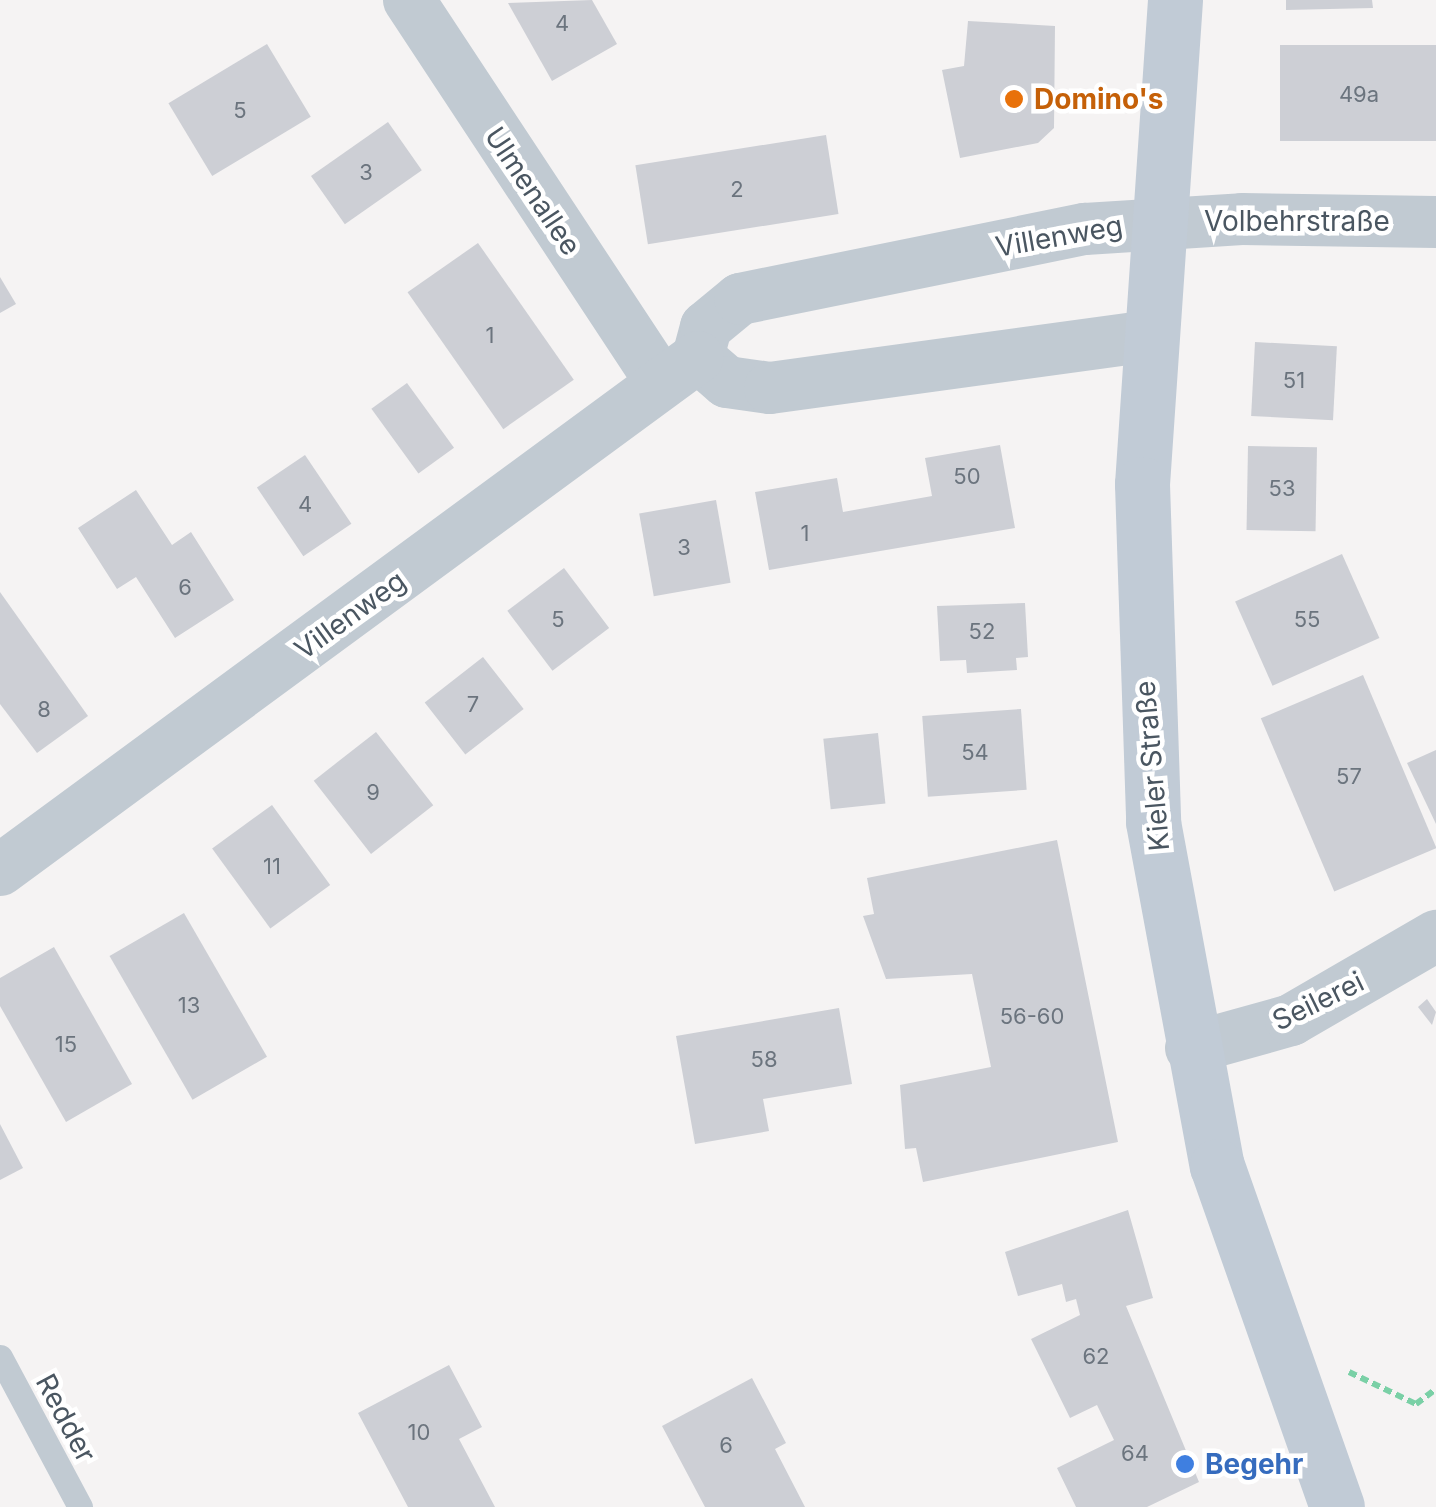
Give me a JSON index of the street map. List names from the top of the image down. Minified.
{"streets":{"main road":["Kieler Straße"],"street":["Ulmenallee","Volbehrstraße","Villenweg","Seilerei"],"lane":["Redder"]},"crossings":[["Ulmenallee","Villenweg"],["Volbehrstraße","Villenweg"],["Volbehrstraße","Kieler Straße"],["Villenweg","Kieler Straße"],["Kieler Straße","Seilerei"]],"places":["Domino's","Begehr"],"house_numbers":["4","49a","5","3","2","1","51","50","53","4","1","3","6","5","55","52","7","8","54","57","9","11","13","56-60","15","58","62","10","6","64"]}
